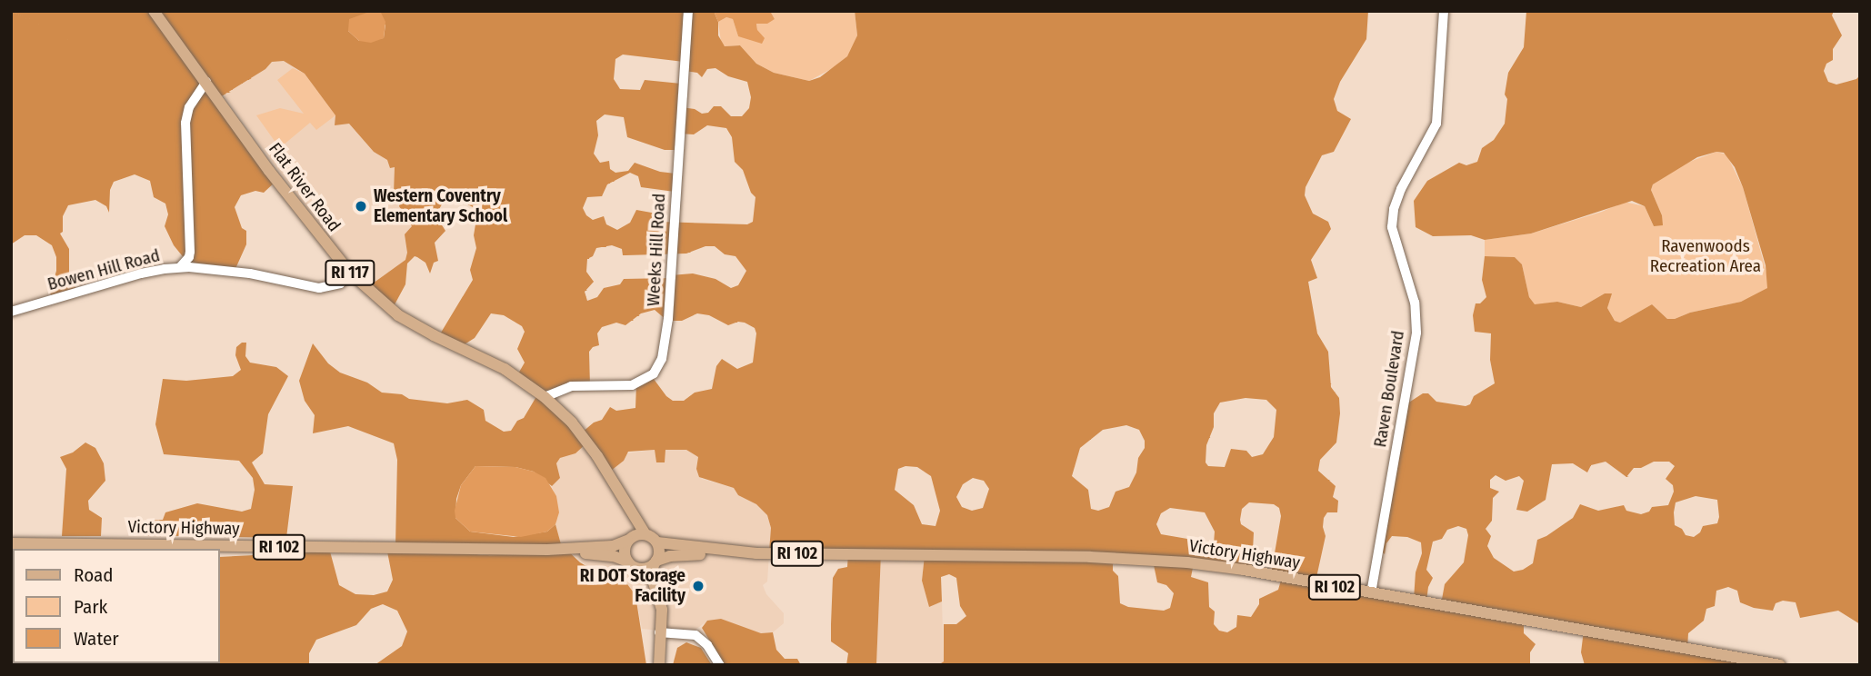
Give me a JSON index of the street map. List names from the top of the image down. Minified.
{"streets":{"main road":["Flat River Road","RI 117","Victory Highway","RI 102"],"street":["Weeks Hill Road","Bowen Hill Road","Raven Boulevard"]},"crossings":[["Flat River Road","Weeks Hill Road"],["Flat River Road","Bowen Hill Road"],["Flat River Road","Victory Highway"],["Raven Boulevard","Victory Highway"]],"parks":["Ravenwoods Recreation Area"],"places":["Western Coventry Elementary School","RI DOT Storage Facility"],"legend":["Road","Park","Water"]}
